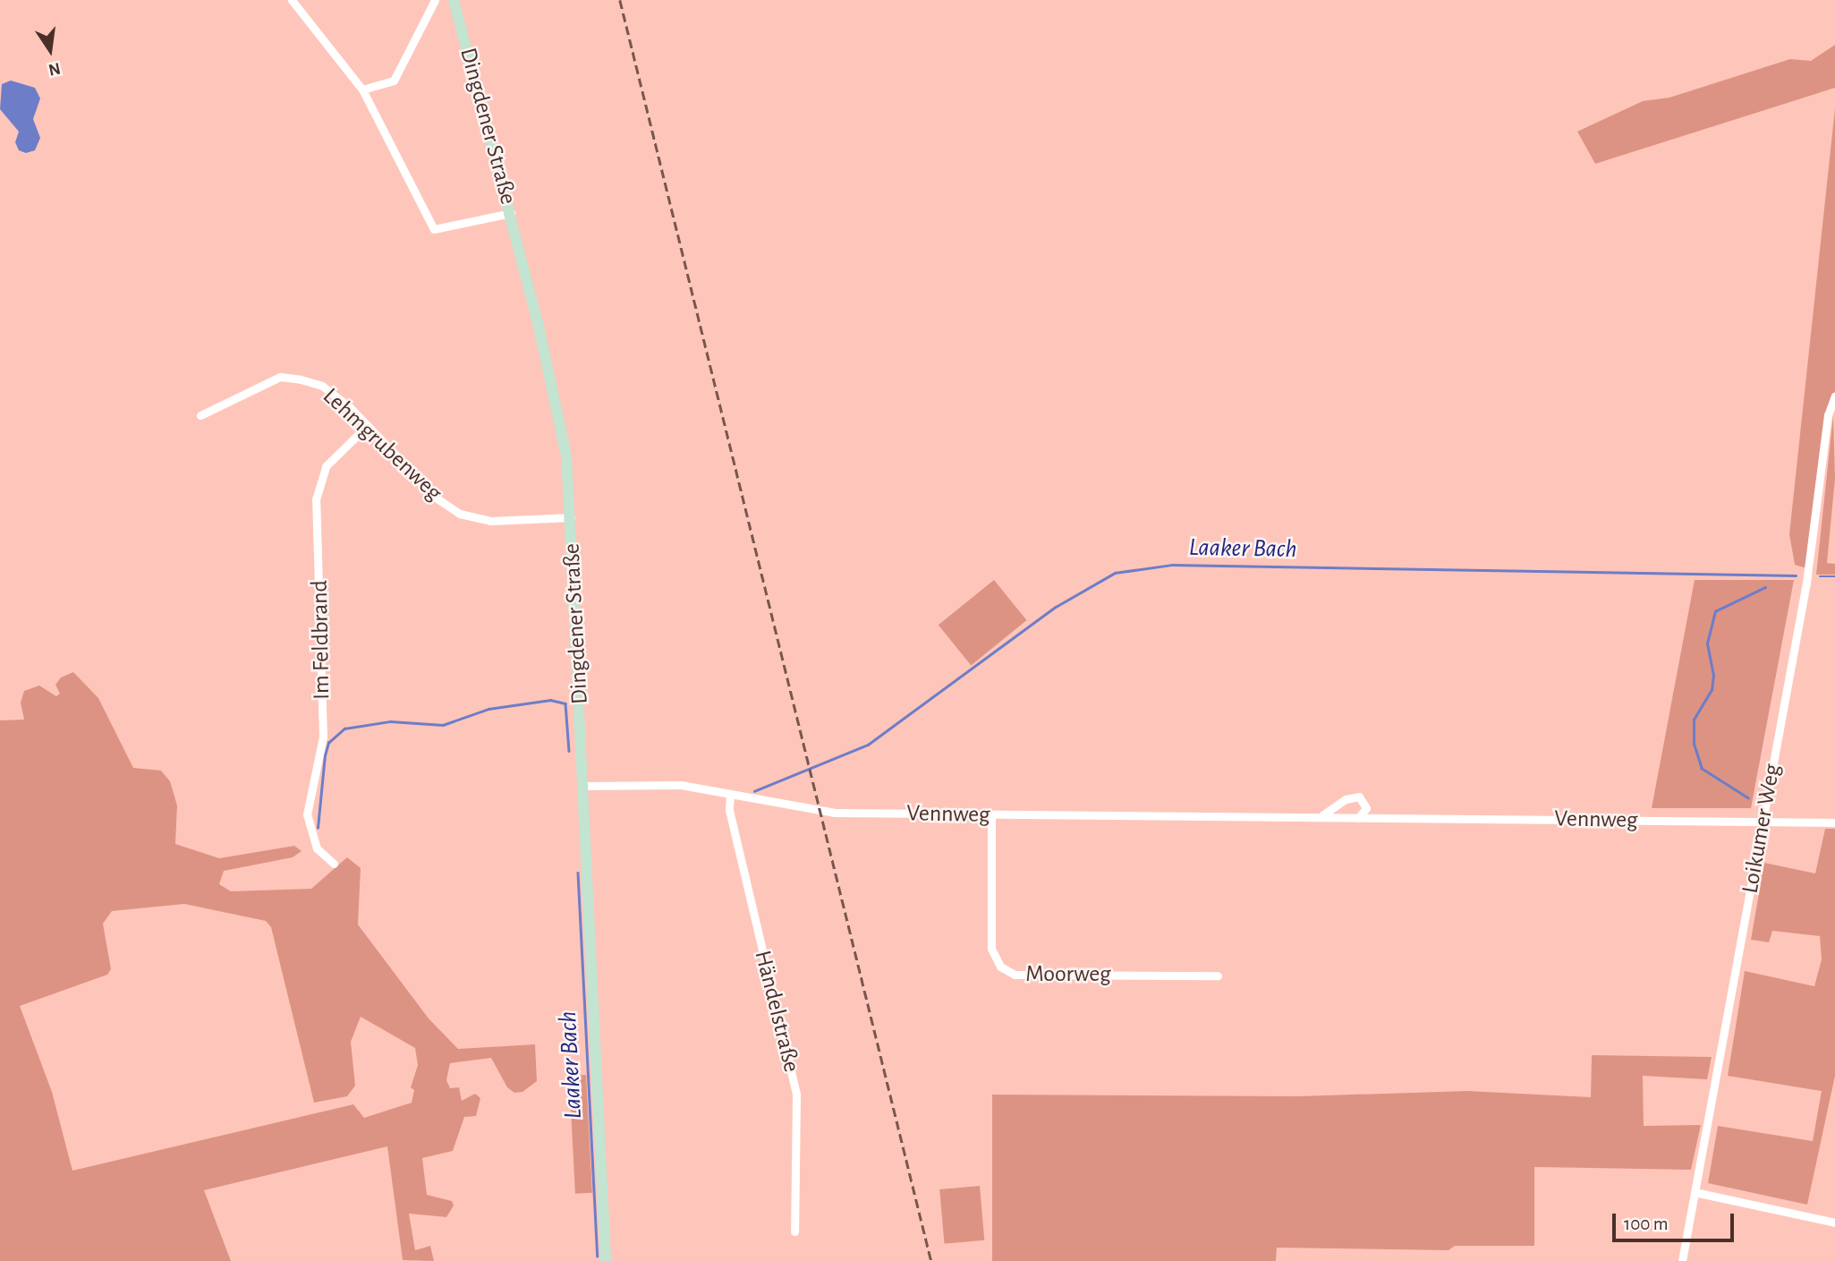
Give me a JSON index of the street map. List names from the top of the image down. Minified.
{"streets":{"main road":["Dingdener Straße"],"street":["Lehmgrubenweg","Im Feldbrand","Vennweg","Loikumer Weg","Moorweg","Händelstraße"]},"crossings":[["Dingdener Straße","Lehmgrubenweg"],["Dingdener Straße","Vennweg"],["Lehmgrubenweg","Im Feldbrand"],["Vennweg","Loikumer Weg"],["Vennweg","Moorweg"],["Vennweg","Händelstraße"]],"water":["Laaker Bach"],"scale_bar":"100 m","north":"bottom"}
